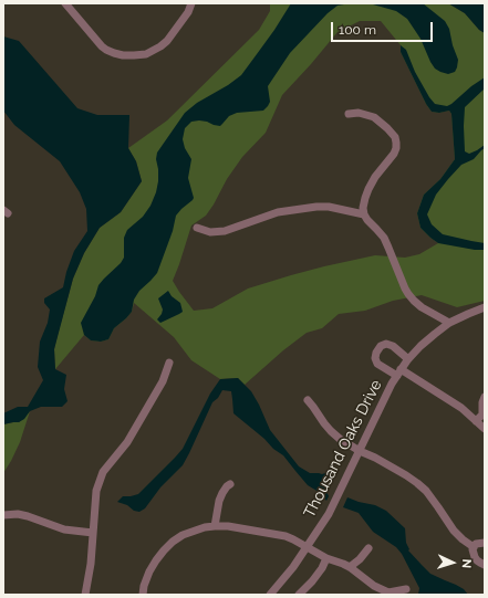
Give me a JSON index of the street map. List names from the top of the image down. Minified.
{"streets":{"street":["Thousand Oaks Drive"]},"scale_bar":"100 m","north":"right"}
